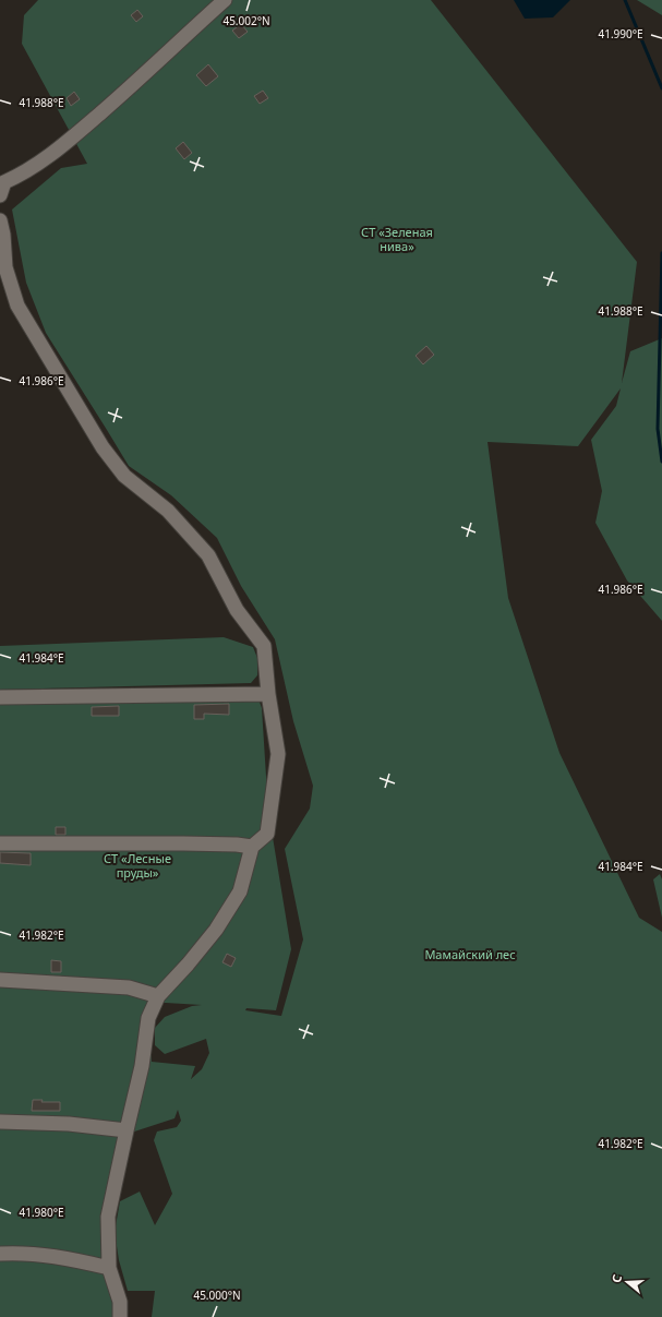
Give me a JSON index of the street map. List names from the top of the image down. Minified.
{"parks":["СТ «Зеленая нива»","СТ «Лесные пруды»","Мамайский лес"],"north":"left","coordinates":["45.002°N","41.990°E","41.988°E","41.986°E","41.984°E","41.982°E","41.980°E","45.000°N"]}
